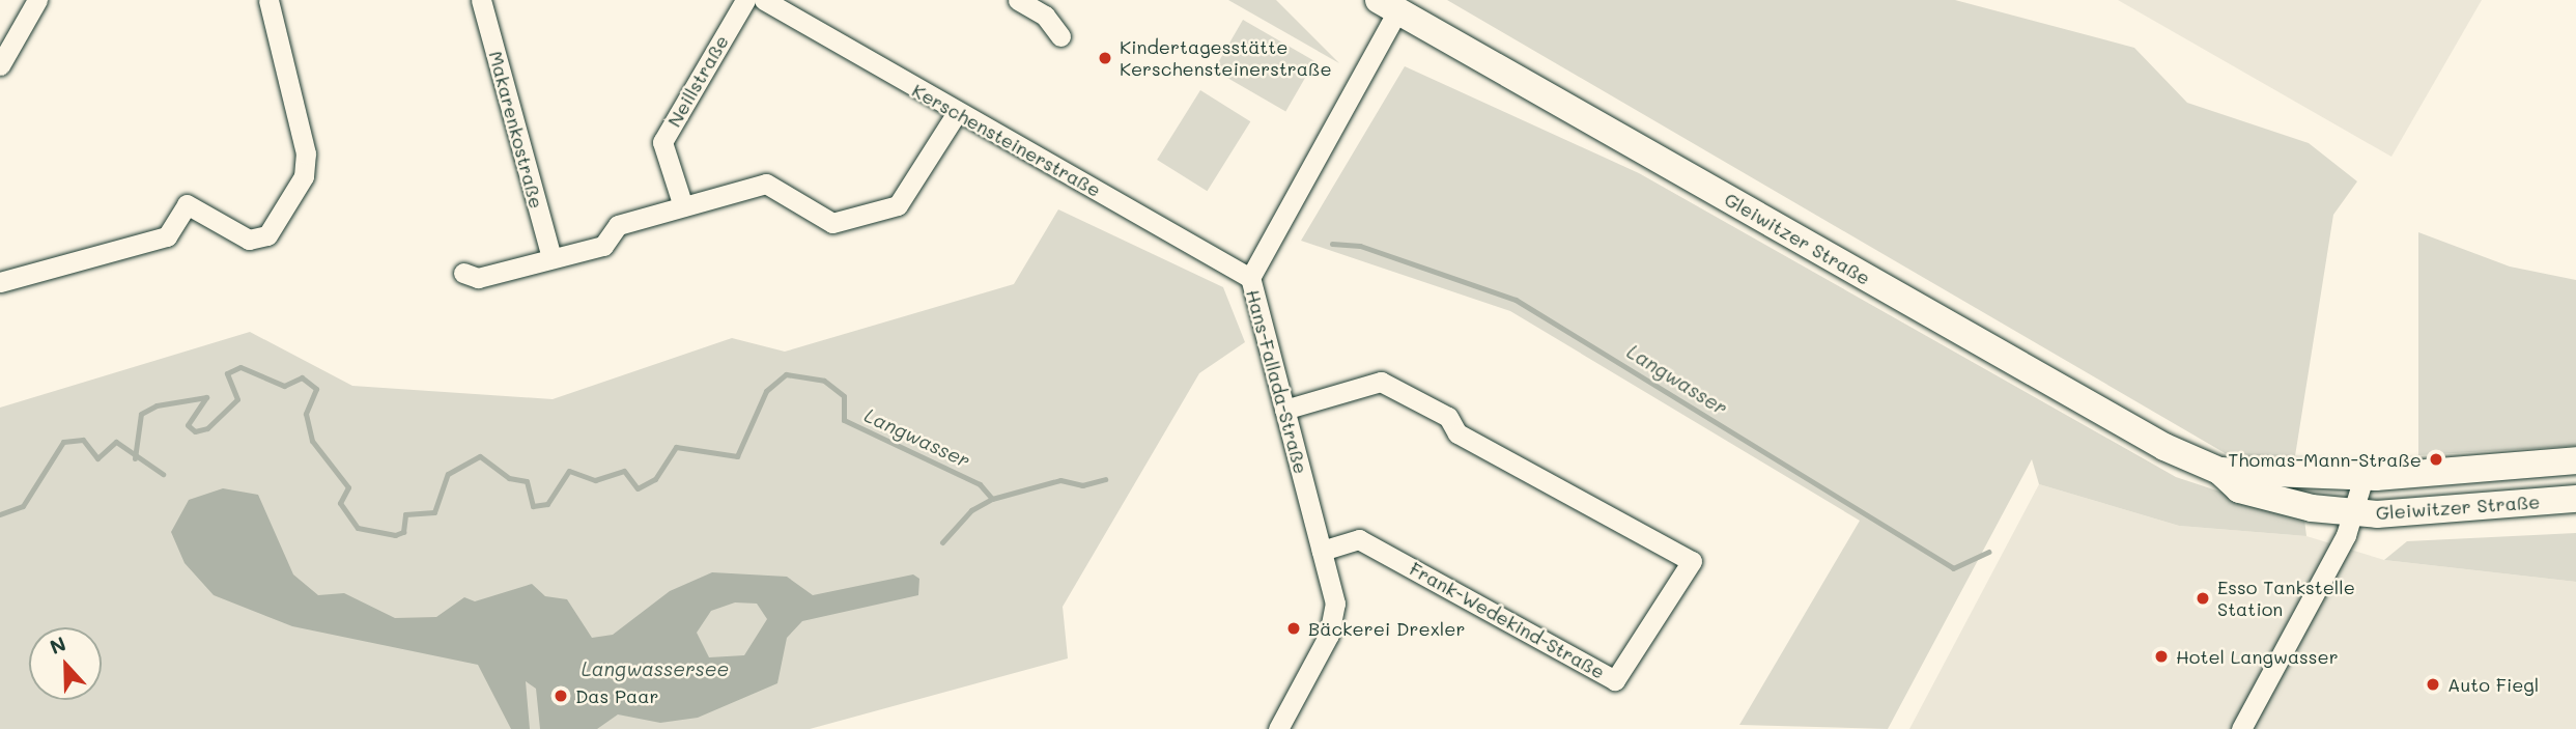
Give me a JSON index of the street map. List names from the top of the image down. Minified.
{"streets":{"main road":["Gleiwitzer Straße"],"street":["Neillstraße","Makarenkostraße","Kerschensteinerstraße","Hans-Fallada-Straße","Frank-Wedekind-Straße"]},"crossings":[["Kerschensteinerstraße","Hans-Fallada-Straße"],["Gleiwitzer Straße","Hans-Fallada-Straße"],["Hans-Fallada-Straße","Frank-Wedekind-Straße"]],"water":["Langwasser","Langwassersee"],"places":["Kindertagesstätte Kerschensteinerstraße","Thomas-Mann-Straße","Esso Tankstelle Station","Bäckerei Drexler","Hotel Langwasser","Auto Fiegl","Das Paar"],"north":"top"}
